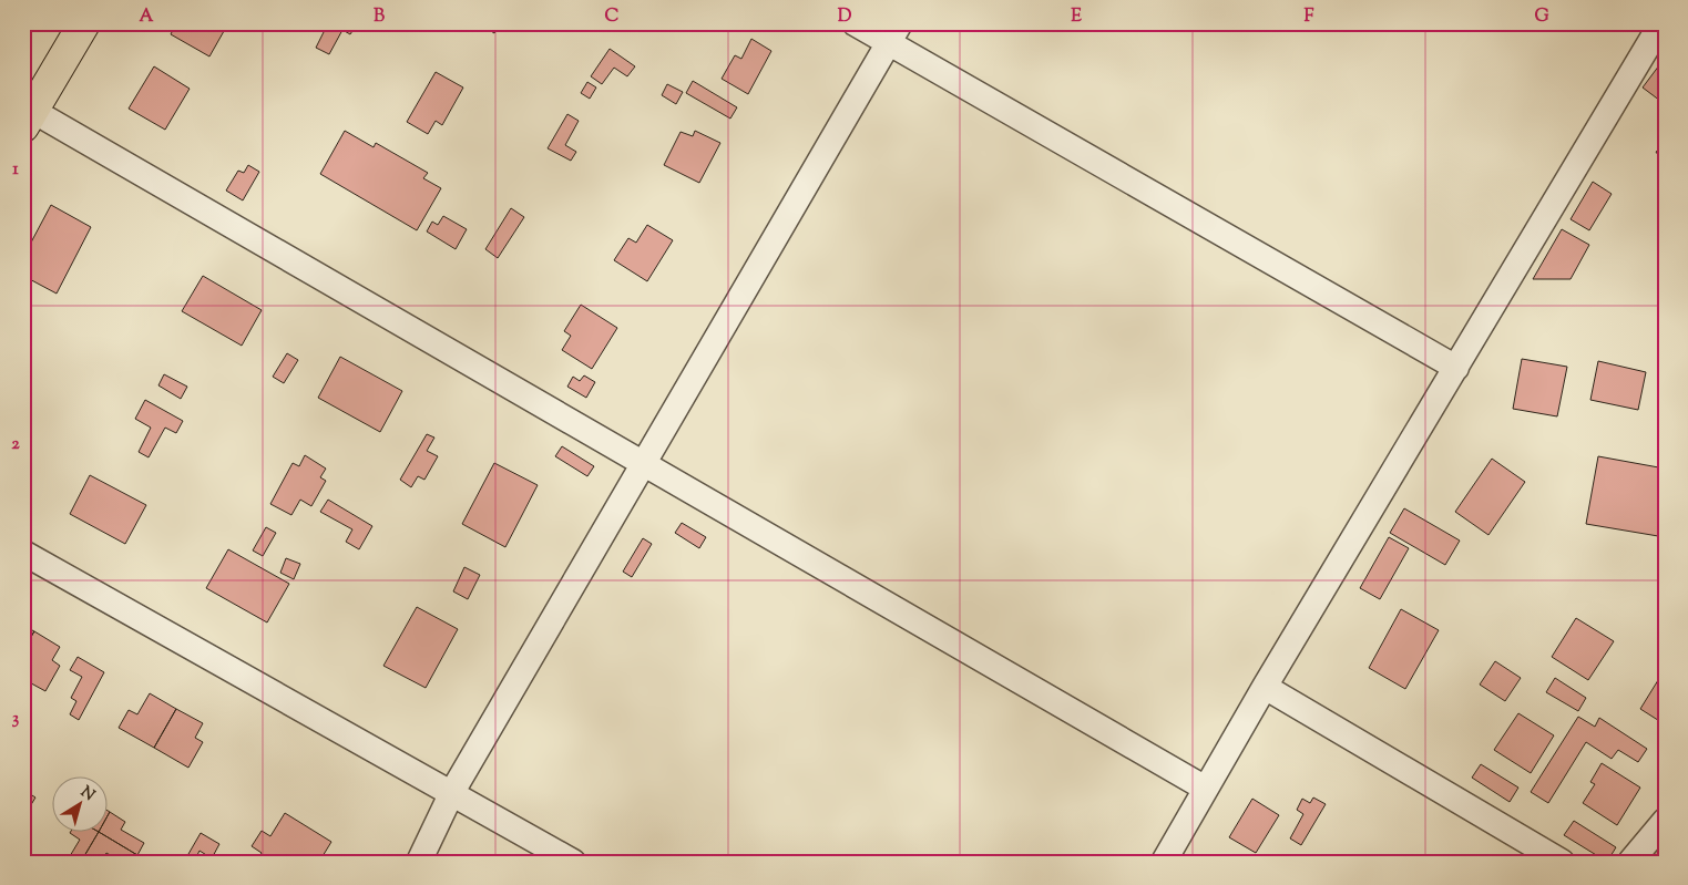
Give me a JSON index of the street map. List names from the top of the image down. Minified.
{"north":"top right","grid":{"columns":["A","B","C","D","E","F","G"],"rows":["1","2","3"]}}
